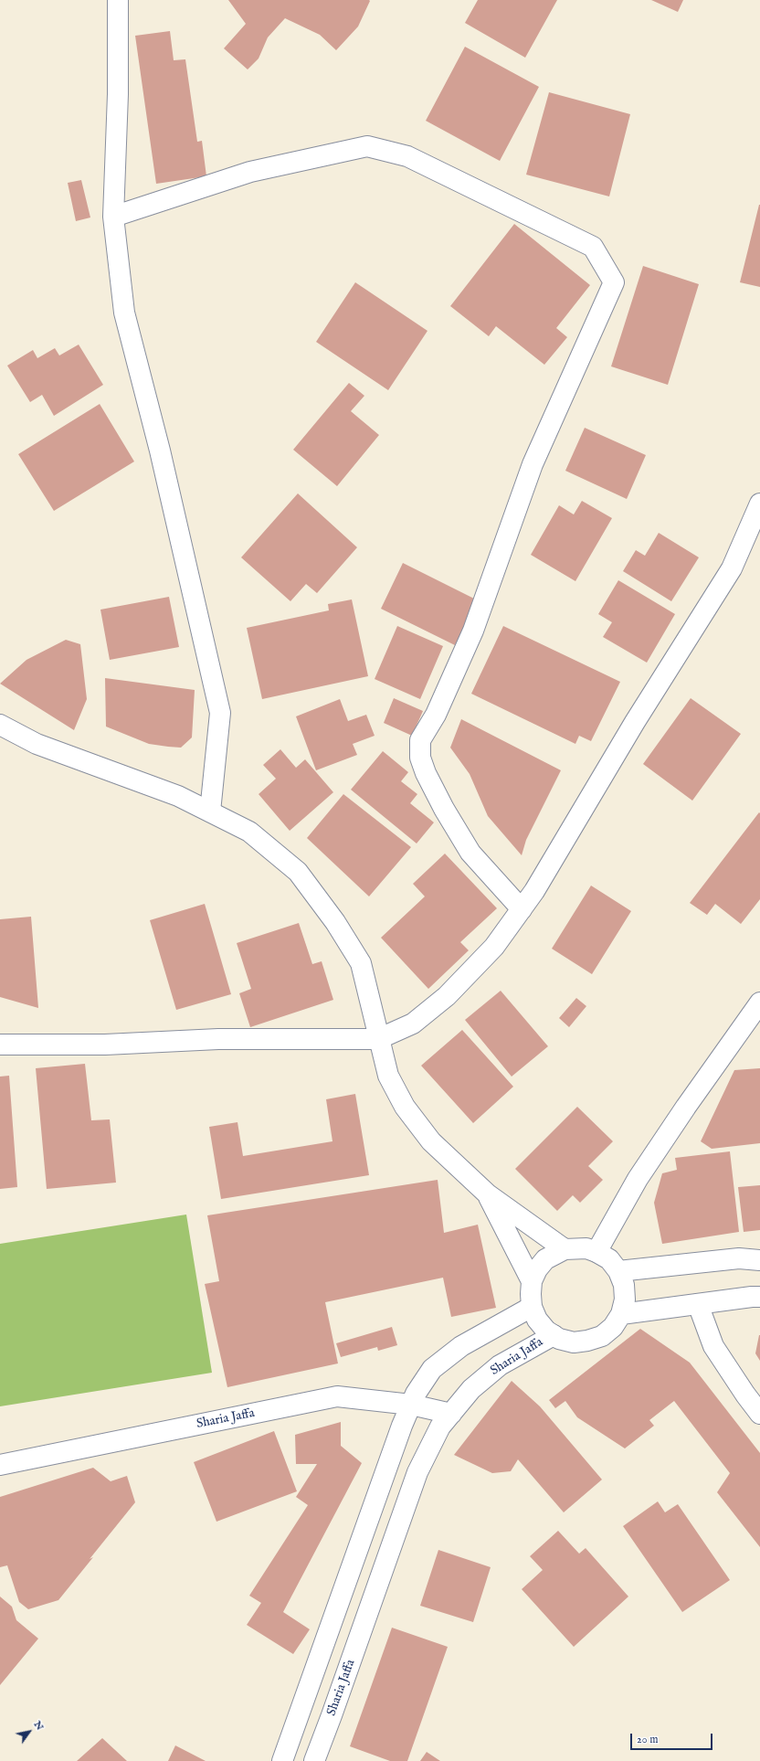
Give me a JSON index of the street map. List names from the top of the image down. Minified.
{"streets":{"street":["Sharia Jaffa"]},"scale_bar":"20 m","north":"top right"}
